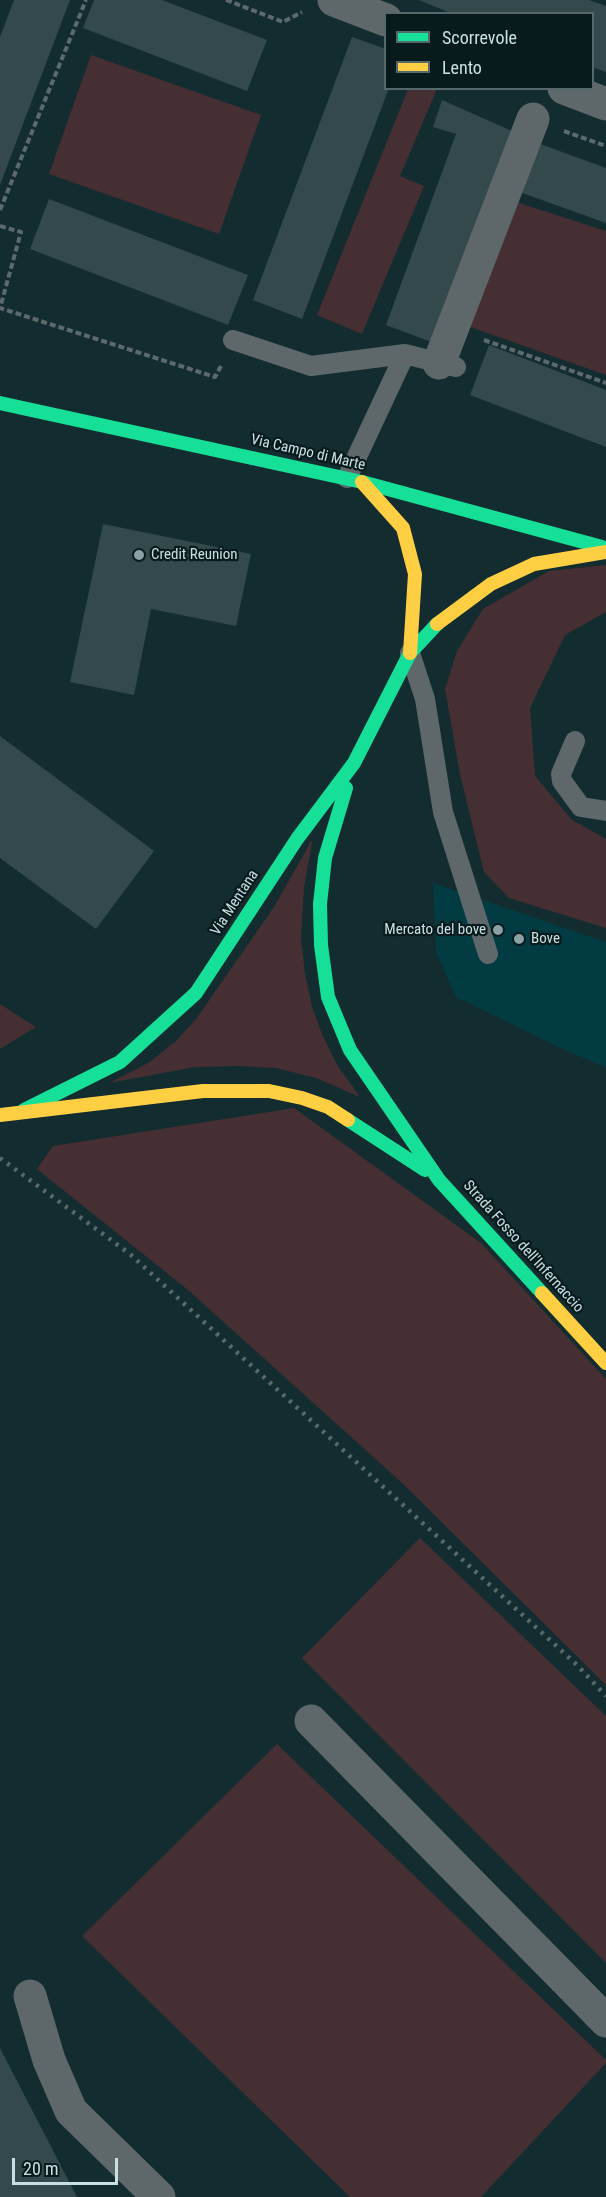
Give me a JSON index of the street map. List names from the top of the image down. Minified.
{"streets":{"main road":["Via Campo di Marte","Via Mentana","Strada Fosso dell'Infernaccio"]},"crossings":[["Via Campo di Marte","Via Mentana"],["Via Mentana","Strada Fosso dell'Infernaccio"]],"places":["Credit Reunion","Mercato del bove","Bove"],"legend":["Scorrevole","Lento"],"scale_bar":"20 m"}
